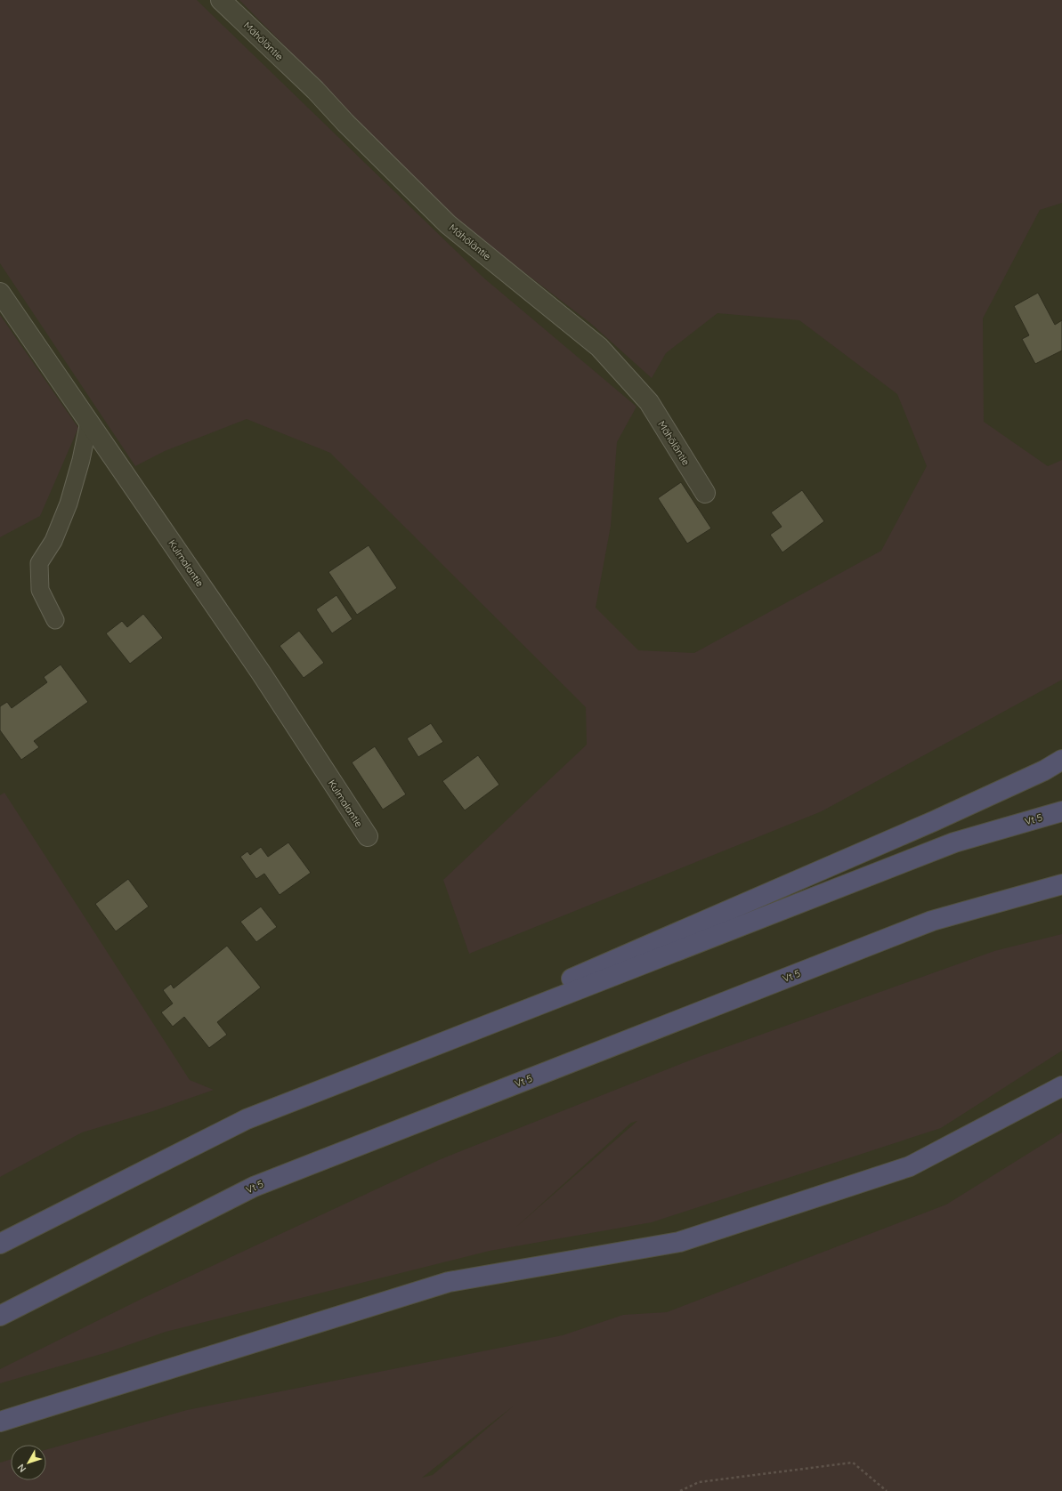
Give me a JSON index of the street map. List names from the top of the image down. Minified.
{"streets":{"highway":["Vt 5"],"street":["Mähöläntie","Kulmalantie"]},"north":"bottom left"}
